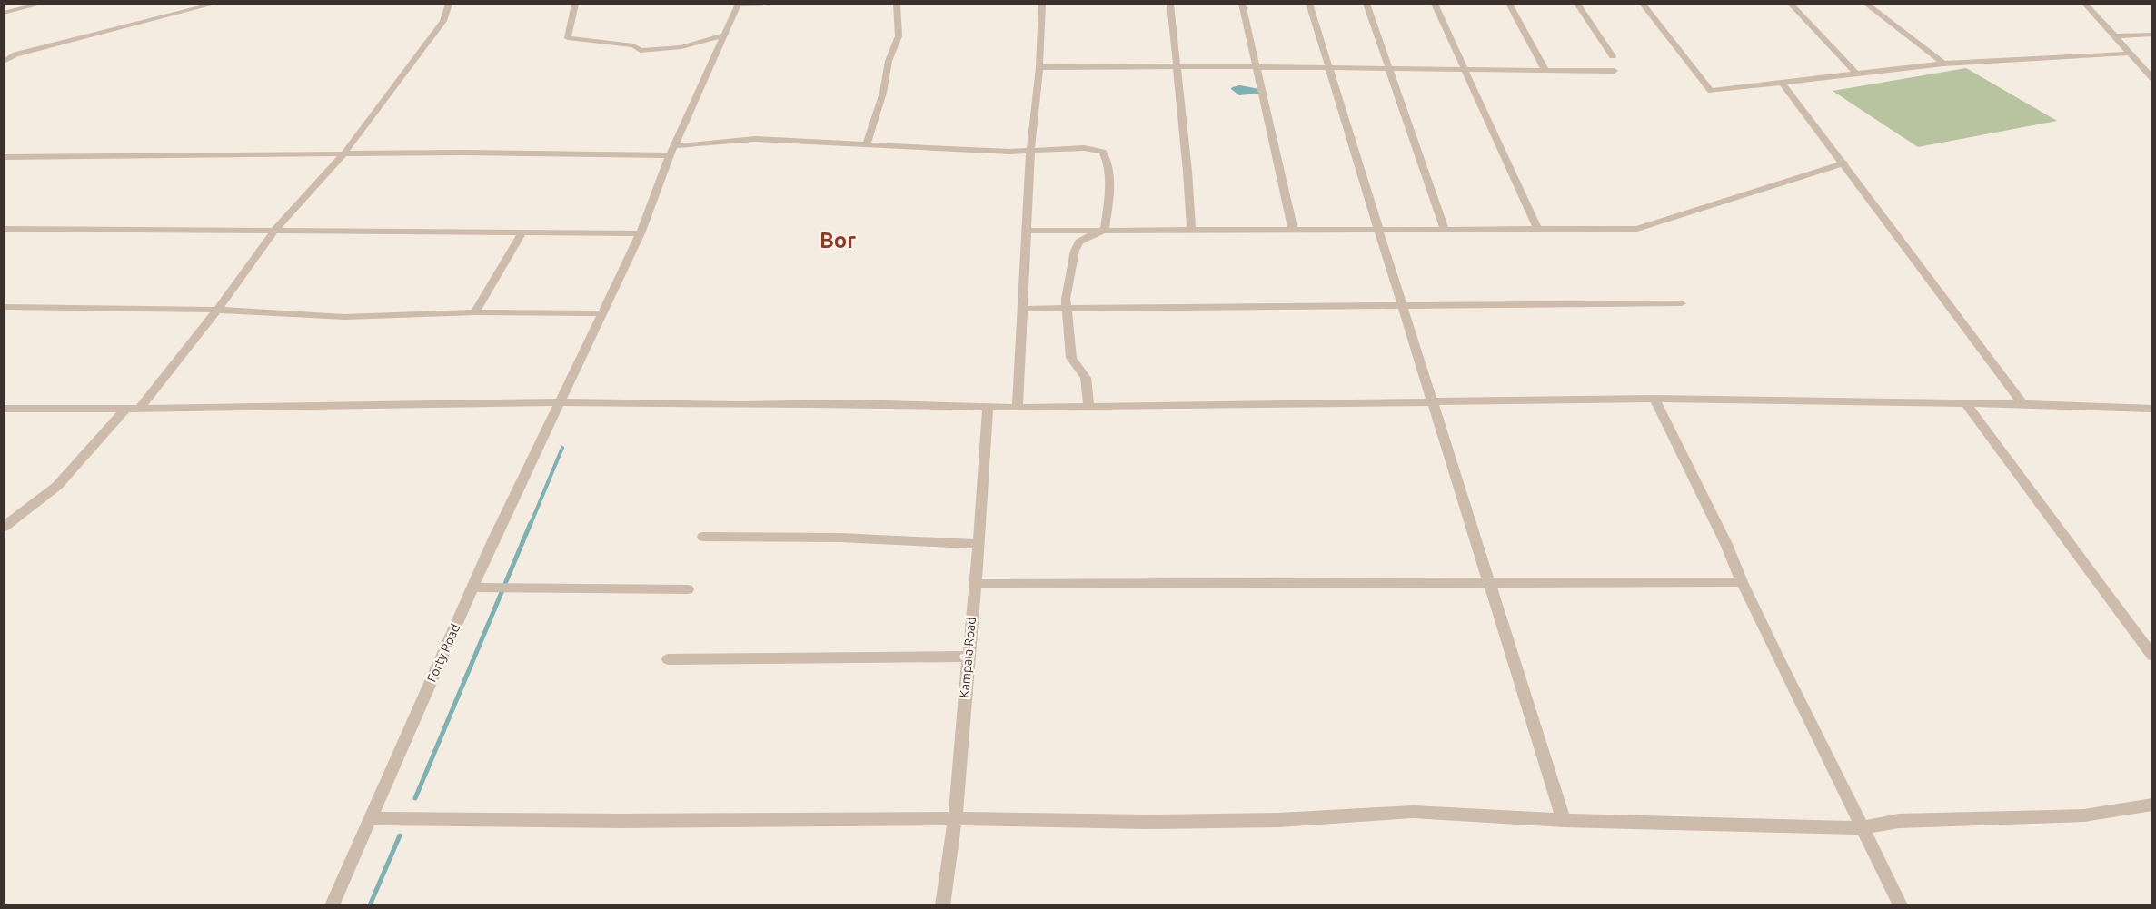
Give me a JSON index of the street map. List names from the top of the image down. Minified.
{"streets":{"street":["Forty Road","Kampala Road"]},"districts":["Bor"]}
